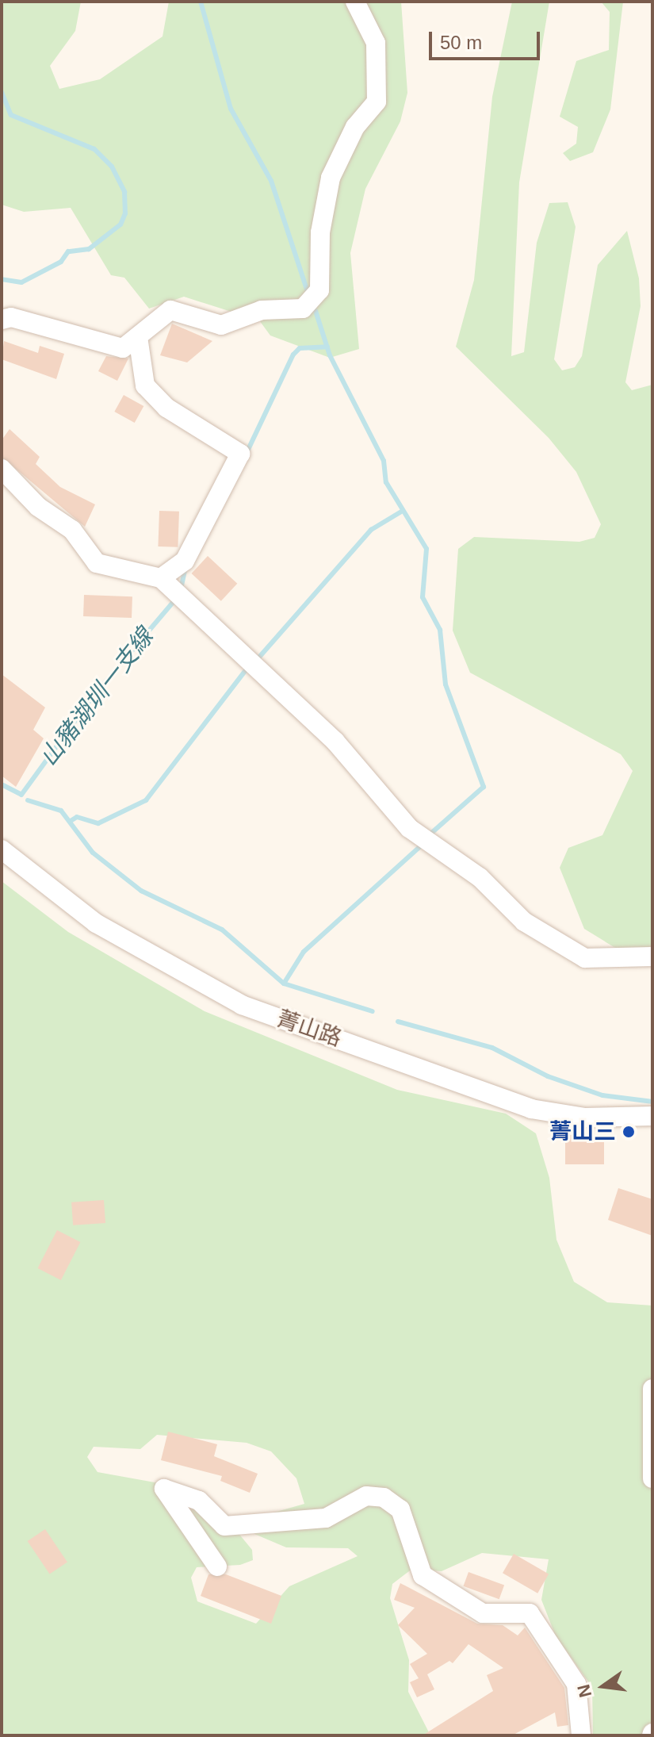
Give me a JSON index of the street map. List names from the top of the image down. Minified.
{"streets":{"street":["菁山路"]},"water":["山豬湖圳一支線"],"places":["菁山三"],"scale_bar":"50 m","north":"left"}
